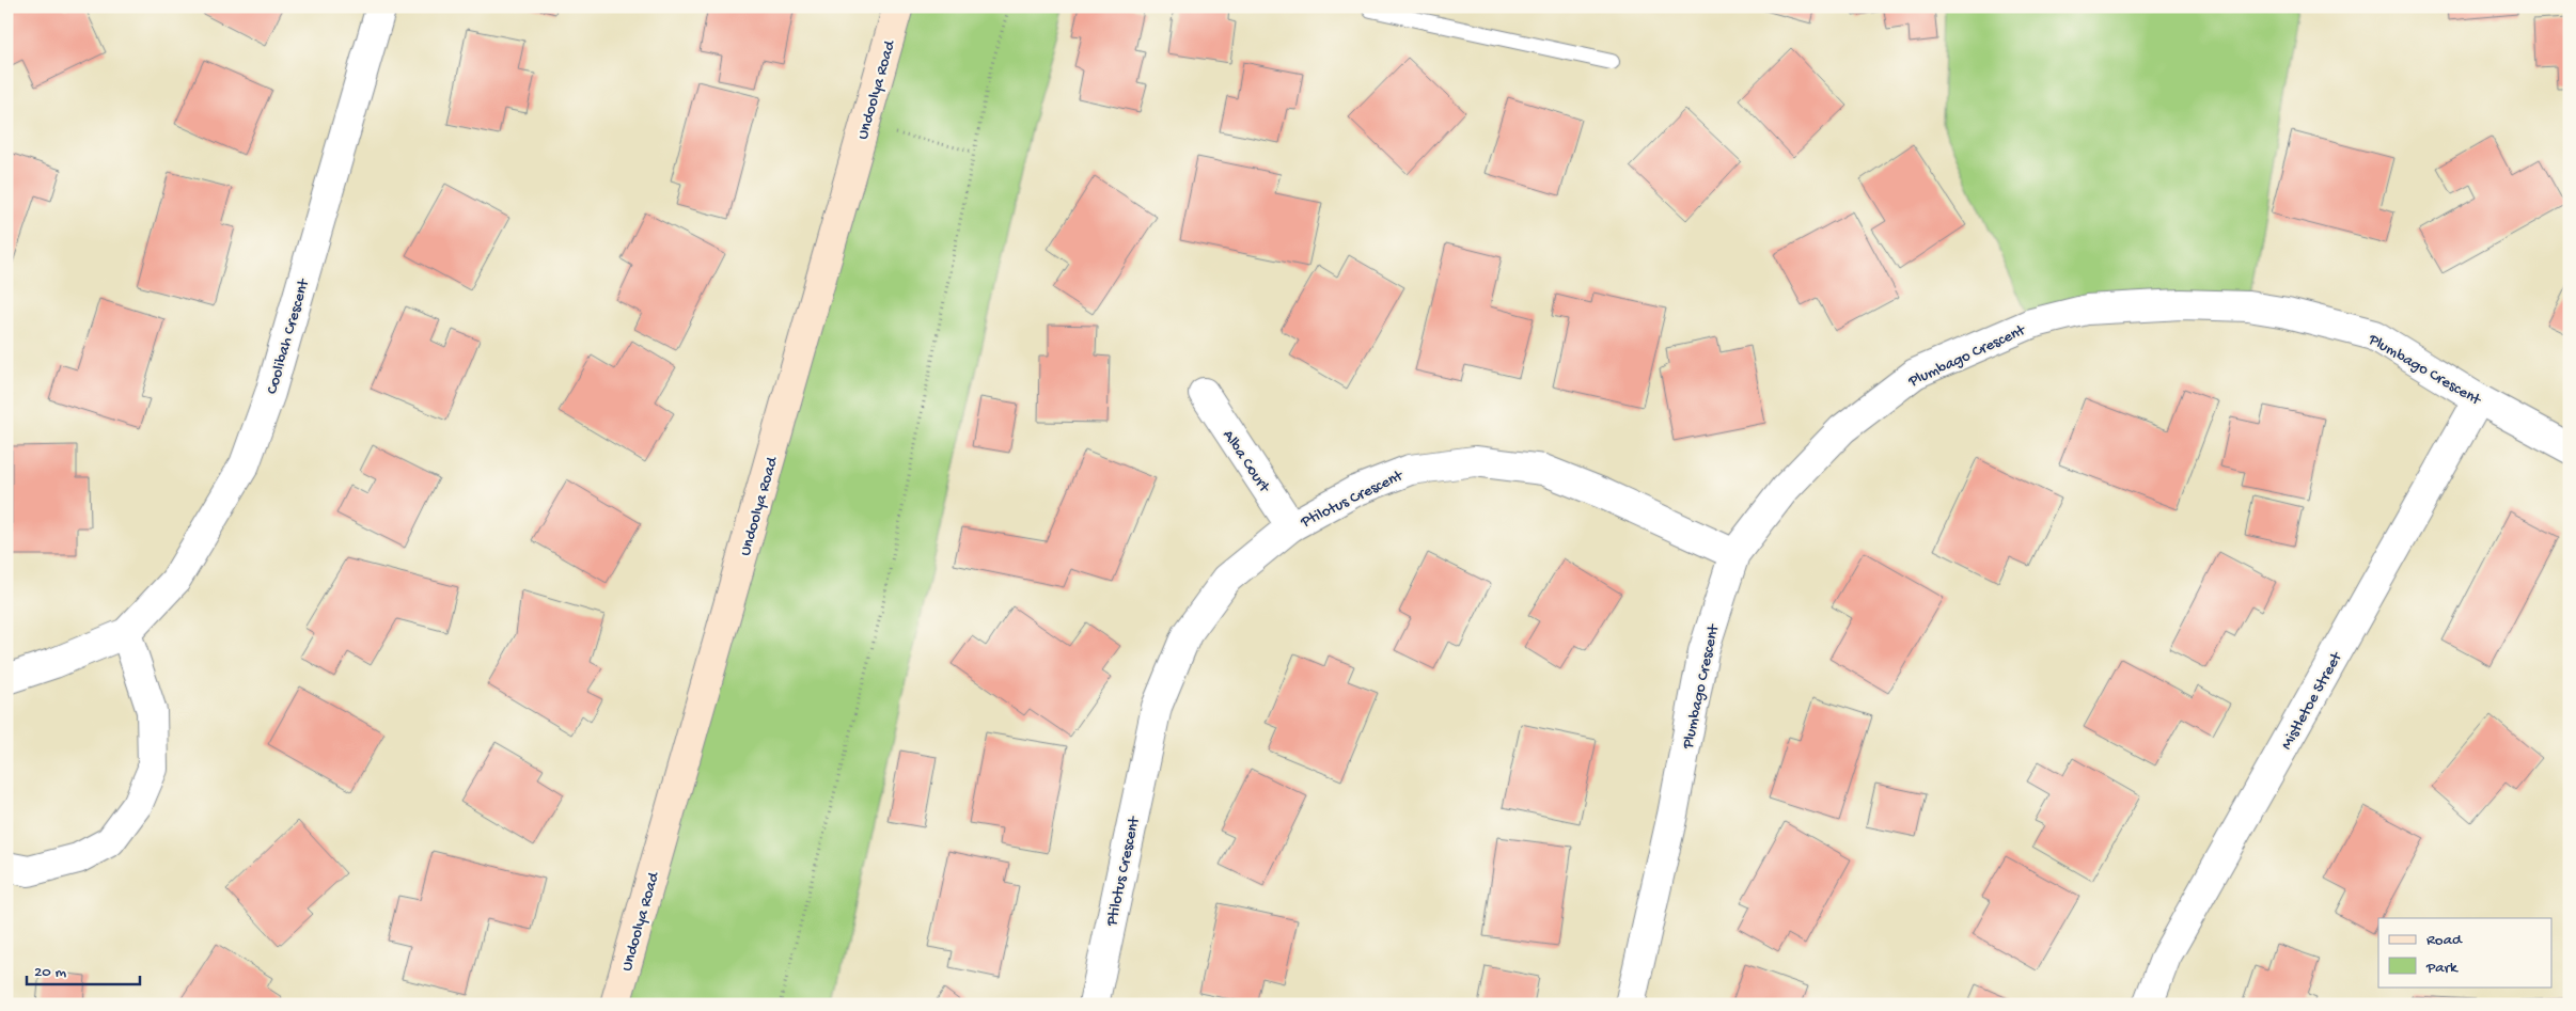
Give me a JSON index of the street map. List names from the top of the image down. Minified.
{"streets":{"main road":["Undoolya Road"],"street":["Coolibah Crescent","Plumbago Crescent","Alba Court","Ptilotus Crescent","Mistletoe Street"]},"crossings":[["Plumbago Crescent","Ptilotus Crescent"],["Plumbago Crescent","Mistletoe Street"],["Alba Court","Ptilotus Crescent"]],"legend":["Road","Park"],"scale_bar":"20 m"}
